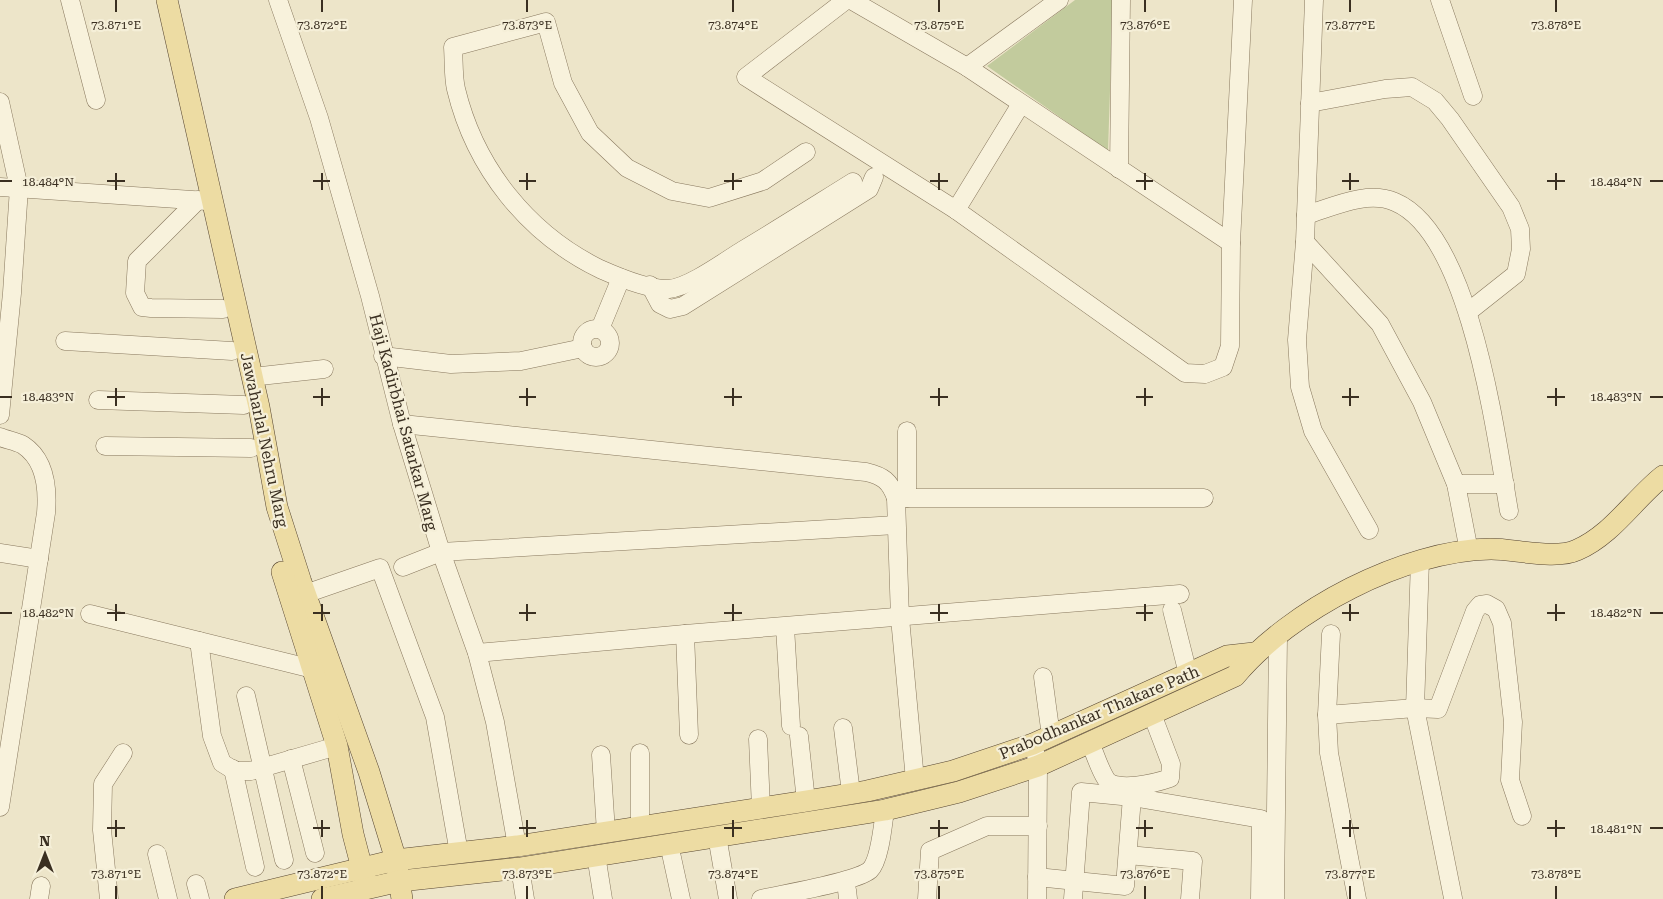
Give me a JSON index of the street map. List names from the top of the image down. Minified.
{"streets":{"main road":["Jawaharlal Nehru Marg","Prabodhankar Thakare Path"],"street":["Haji Kadirbhai Satarkar Marg"]},"crossings":[["Haji Kadirbhai Satarkar Marg","Prabodhankar Thakare Path"],["Jawaharlal Nehru Marg","Prabodhankar Thakare Path"]],"north":"top","coordinates":["73.871°E","73.872°E","73.873°E","73.874°E","73.875°E","73.876°E","73.877°E","73.878°E","18.484°N","18.483°N","18.482°N","18.481°N"]}
